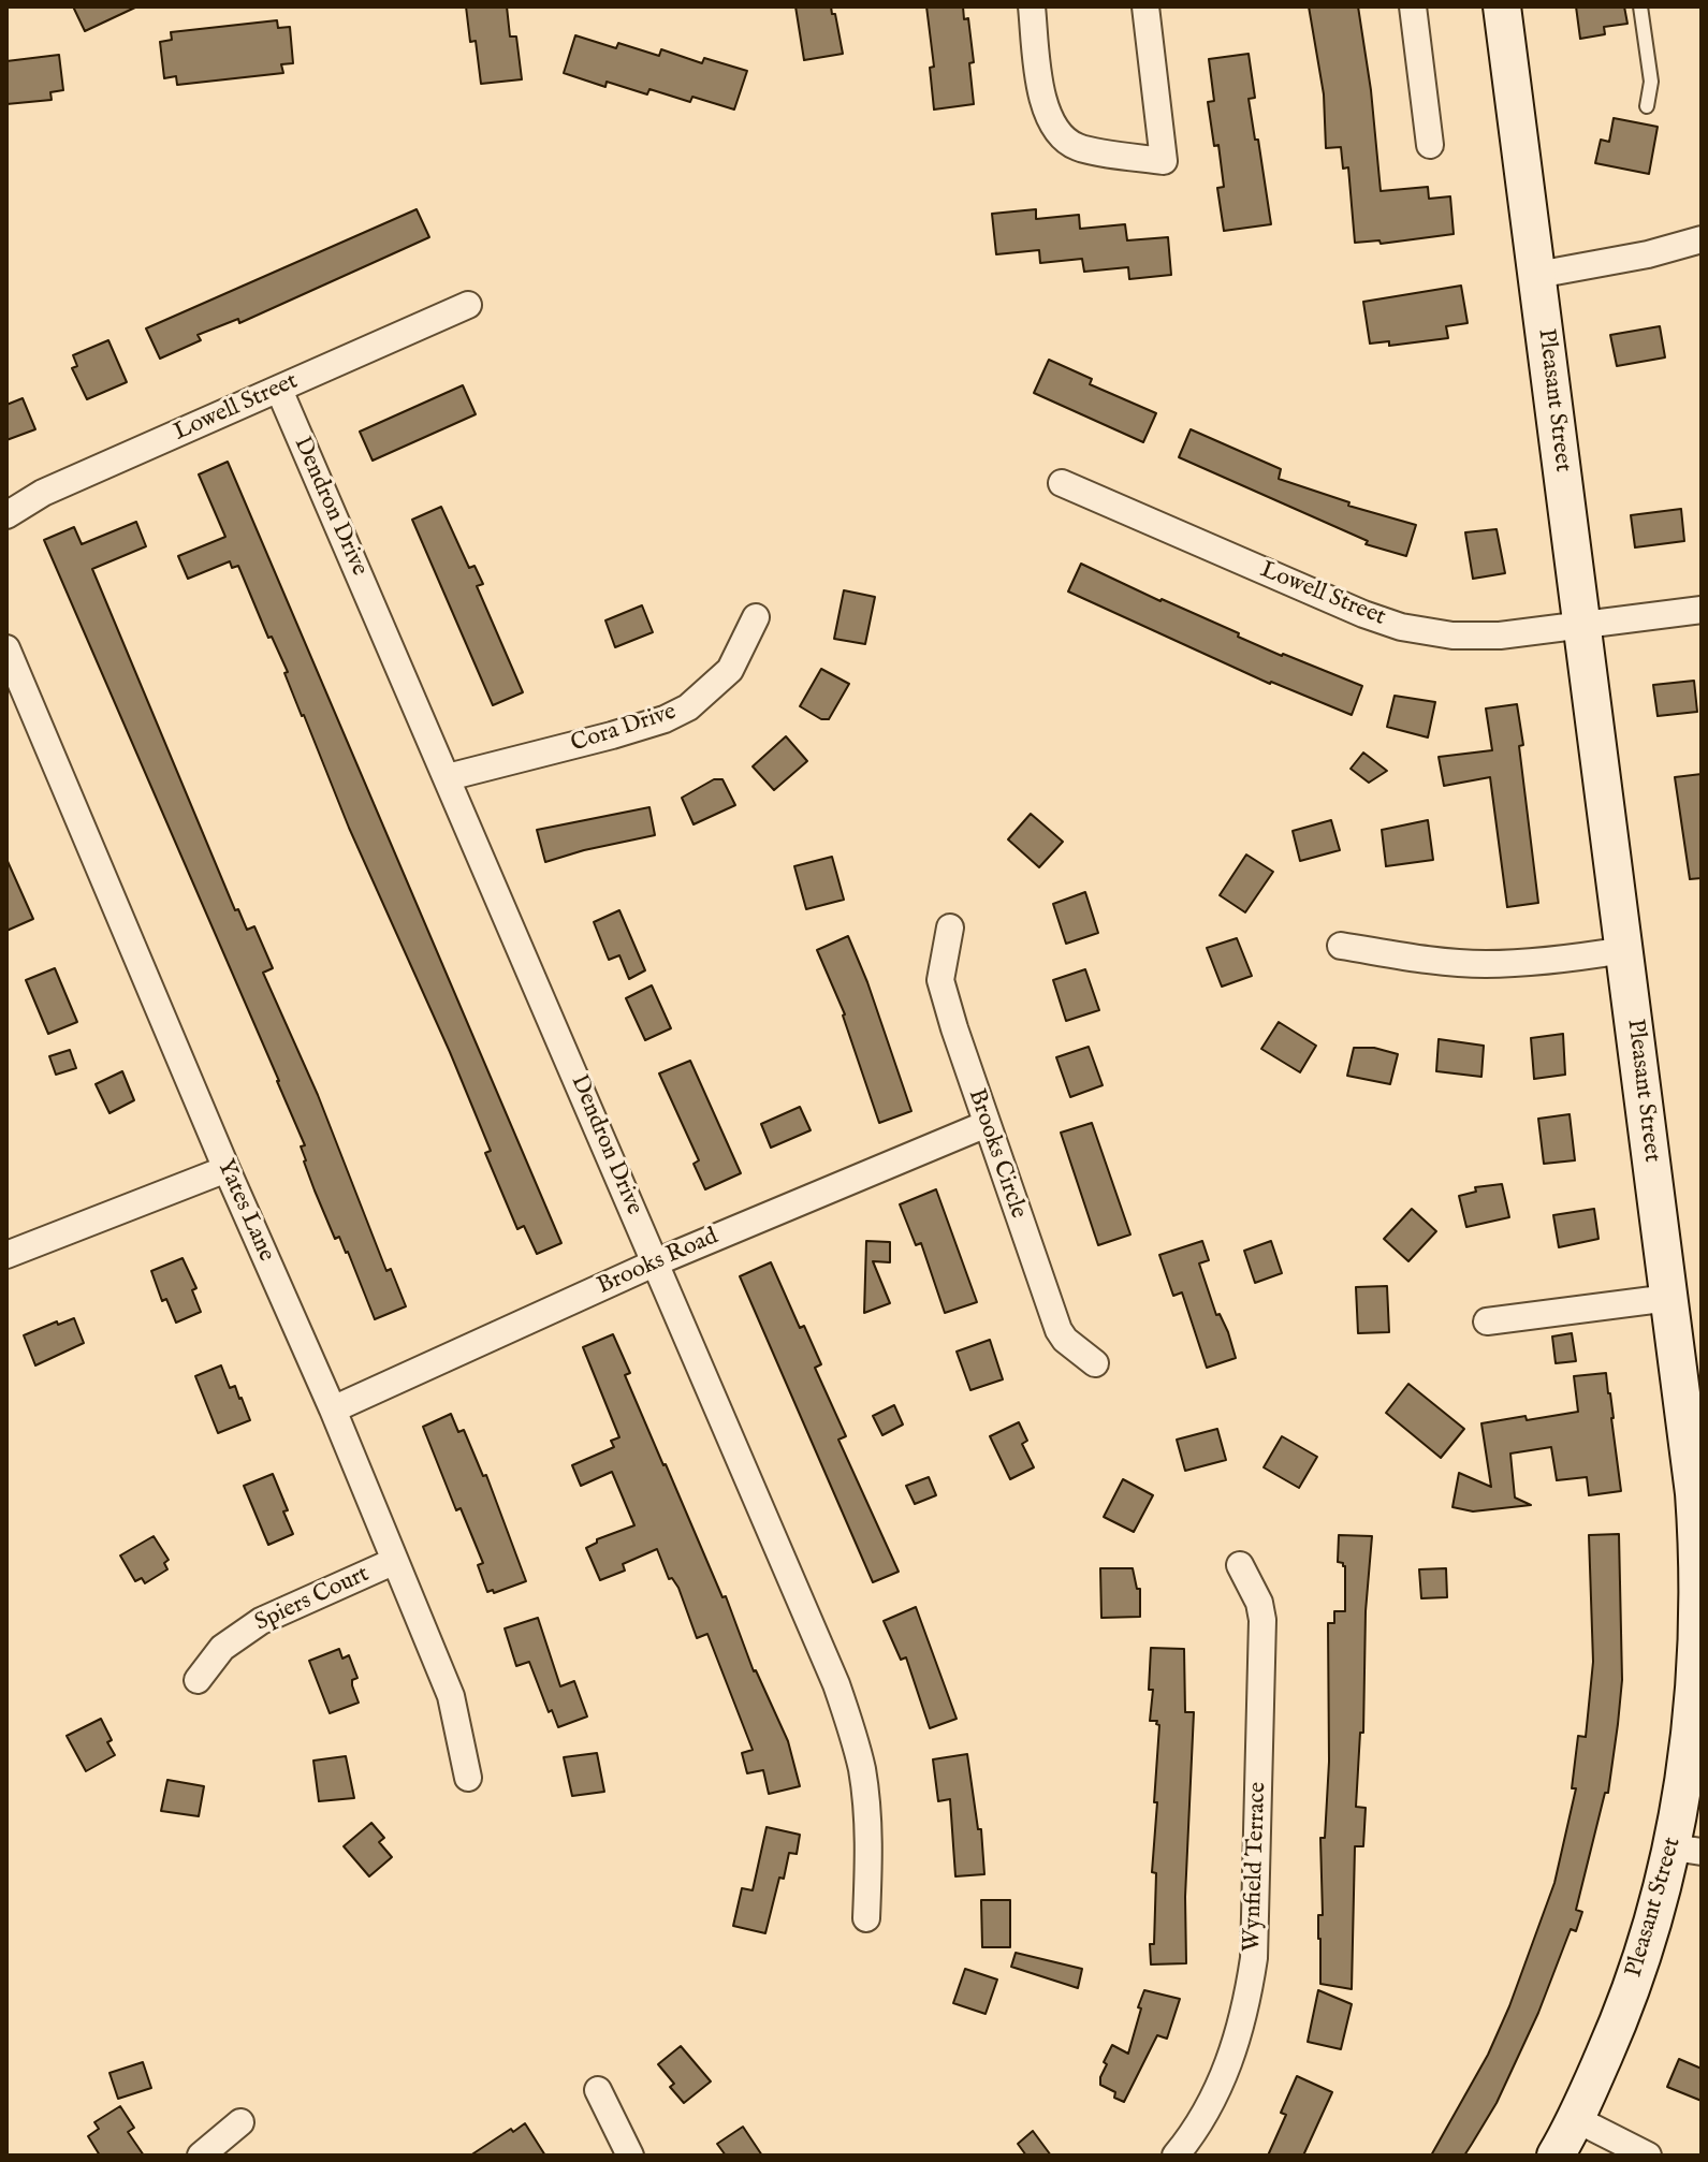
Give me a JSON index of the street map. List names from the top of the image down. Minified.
{"streets":{"street":["Pleasant Street","Lowell Street","Dendron Drive","Cora Drive","Brooks Circle","Yates Lane","Brooks Road","Spiers Court","Wynfield Terrace"]},"crossings":[["Pleasant Street","Lowell Street"],["Lowell Street","Dendron Drive"],["Dendron Drive","Cora Drive"],["Dendron Drive","Brooks Road"],["Brooks Circle","Brooks Road"],["Yates Lane","Brooks Road"],["Yates Lane","Spiers Court"]]}
